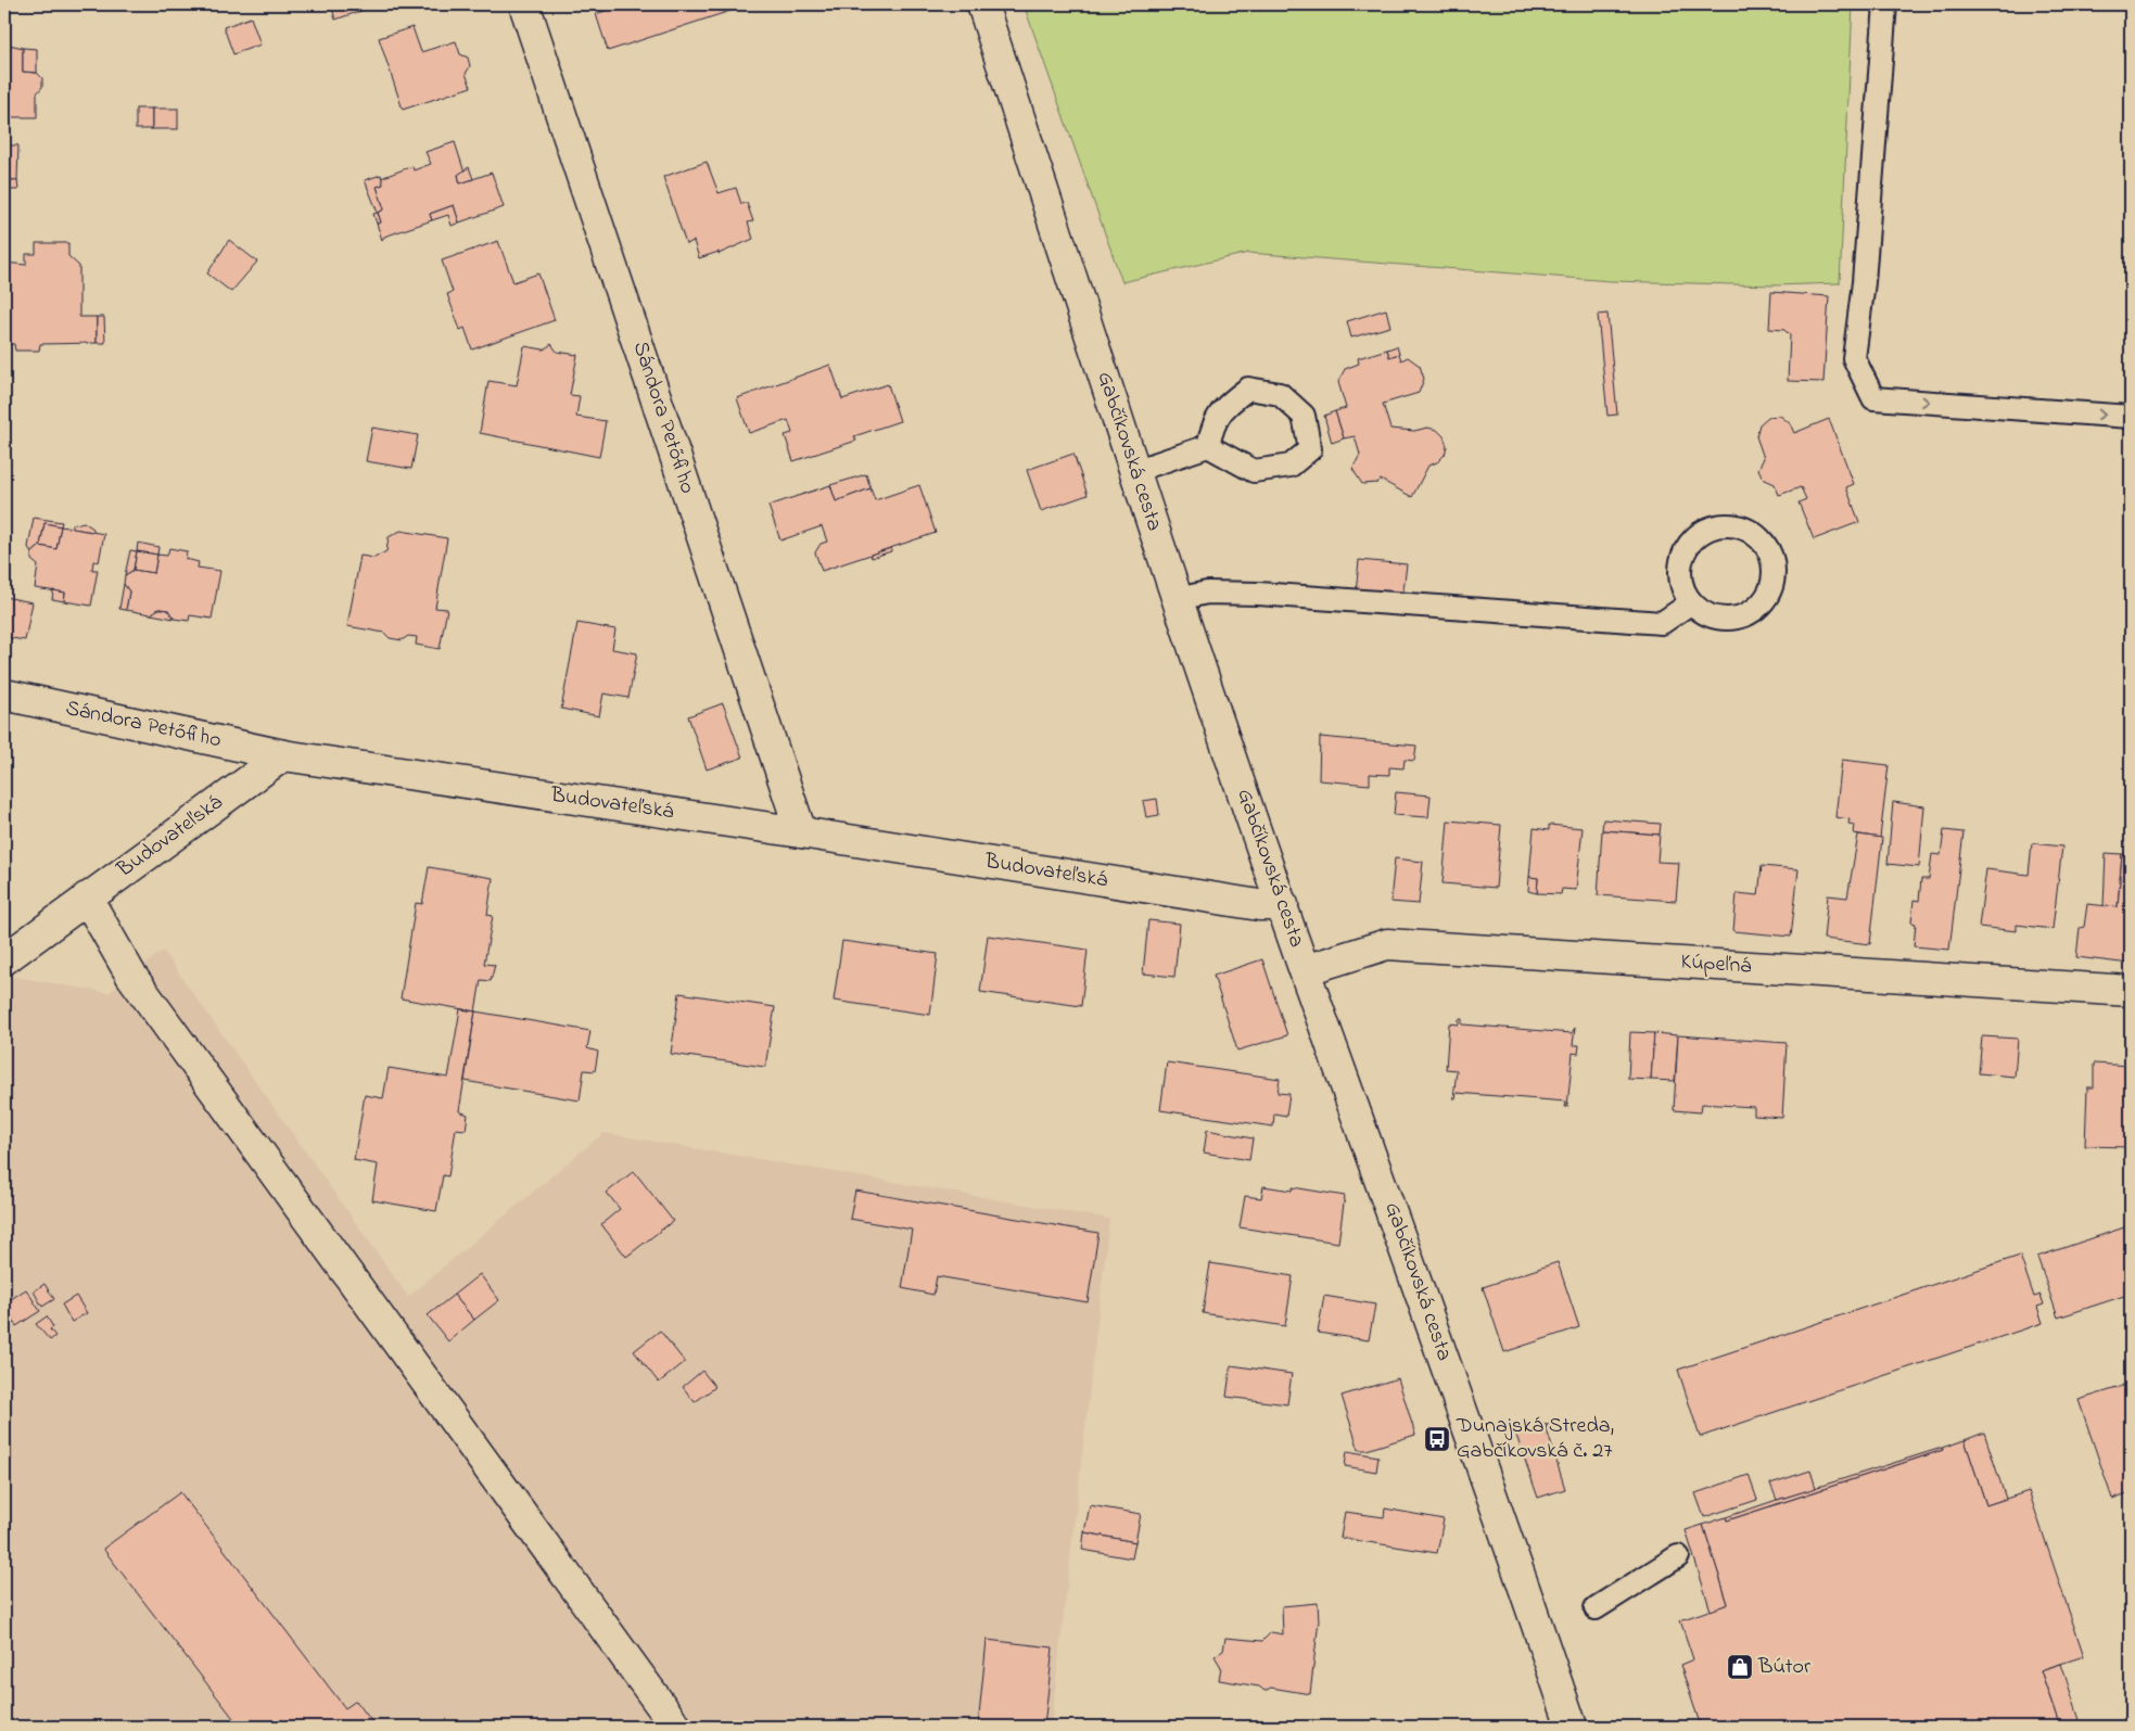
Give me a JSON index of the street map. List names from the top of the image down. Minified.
{"streets":{"street":["Sándora Petőfiho","Gabčíkovská cesta","Budovateľská","Kúpeľná"]},"crossings":[["Sándora Petőfiho","Budovateľská"],["Gabčíkovská cesta","Budovateľská"],["Gabčíkovská cesta","Kúpeľná"]],"places":{"bus stop":["Dunajská Streda, Gabčíkovská č. 27"],"shop":["Bútor"]}}
